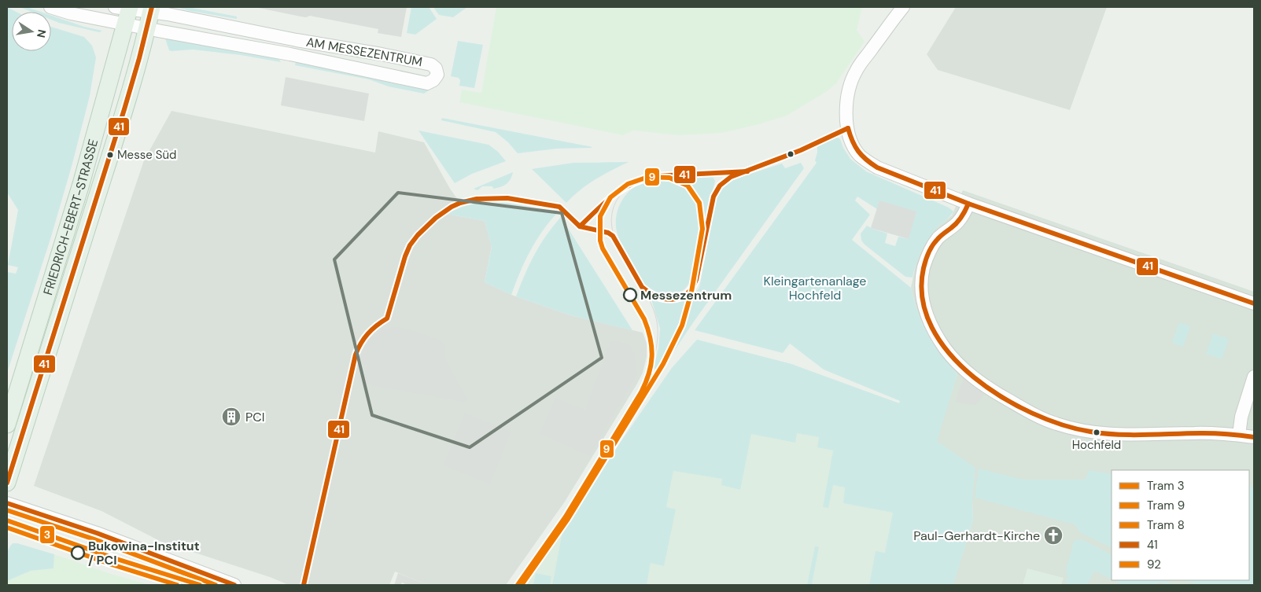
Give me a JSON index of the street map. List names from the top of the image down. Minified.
{"streets":{"main road":["FRIEDRICH-EBERT-STRASSE"],"street":["AM MESSEZENTRUM"]},"crossings":[["AM MESSEZENTRUM","FRIEDRICH-EBERT-STRASSE"]],"parks":["Kleingartenanlage Hochfeld"],"places":{"other":["Messe Süd","Messezentrum","Hochfeld","Bukowina-Institut / PCI"],"building":["PCI"],"church":["Paul-Gerhardt-Kirche"]},"lines":["transit line 41","tram line 9","transit line 92","tram line 3","tram line 8"],"legend":["Tram 3","Tram 9","Tram 8","41","92"],"north":"right"}
